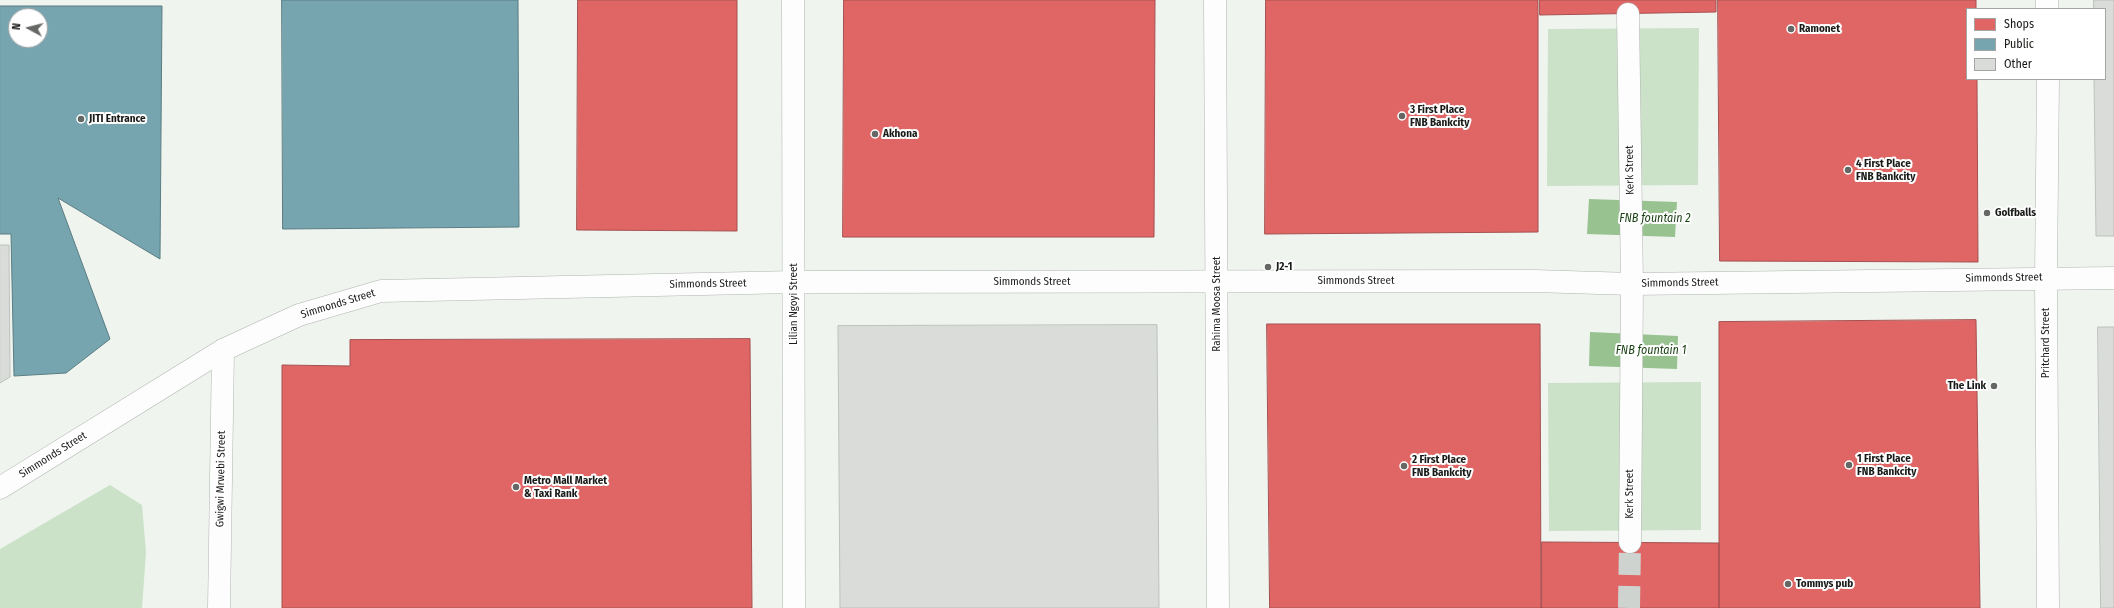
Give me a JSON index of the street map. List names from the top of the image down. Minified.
{"streets":{"street":["Kerk Street","Simmonds Street","Lilian Ngoyi Street","Rahima Moosa Street","Pritchard Street","Gwigwi Mrwebi Street"]},"crossings":[["Kerk Street","Simmonds Street"],["Simmonds Street","Lilian Ngoyi Street"],["Simmonds Street","Rahima Moosa Street"],["Simmonds Street","Pritchard Street"],["Simmonds Street","Gwigwi Mrwebi Street"]],"water":["FNB fountain 2","FNB fountain 1"],"places":["Ramonet","3 First Place FNB Bankcity","JITI Entrance","Akhona","4 First Place FNB Bankcity","Golfballs","J2-1","The Link","1 First Place FNB Bankcity","2 First Place FNB Bankcity","Metro Mall Market & Taxi Rank","Tommys pub"],"legend":["Shops","Public","Other"],"north":"left"}
